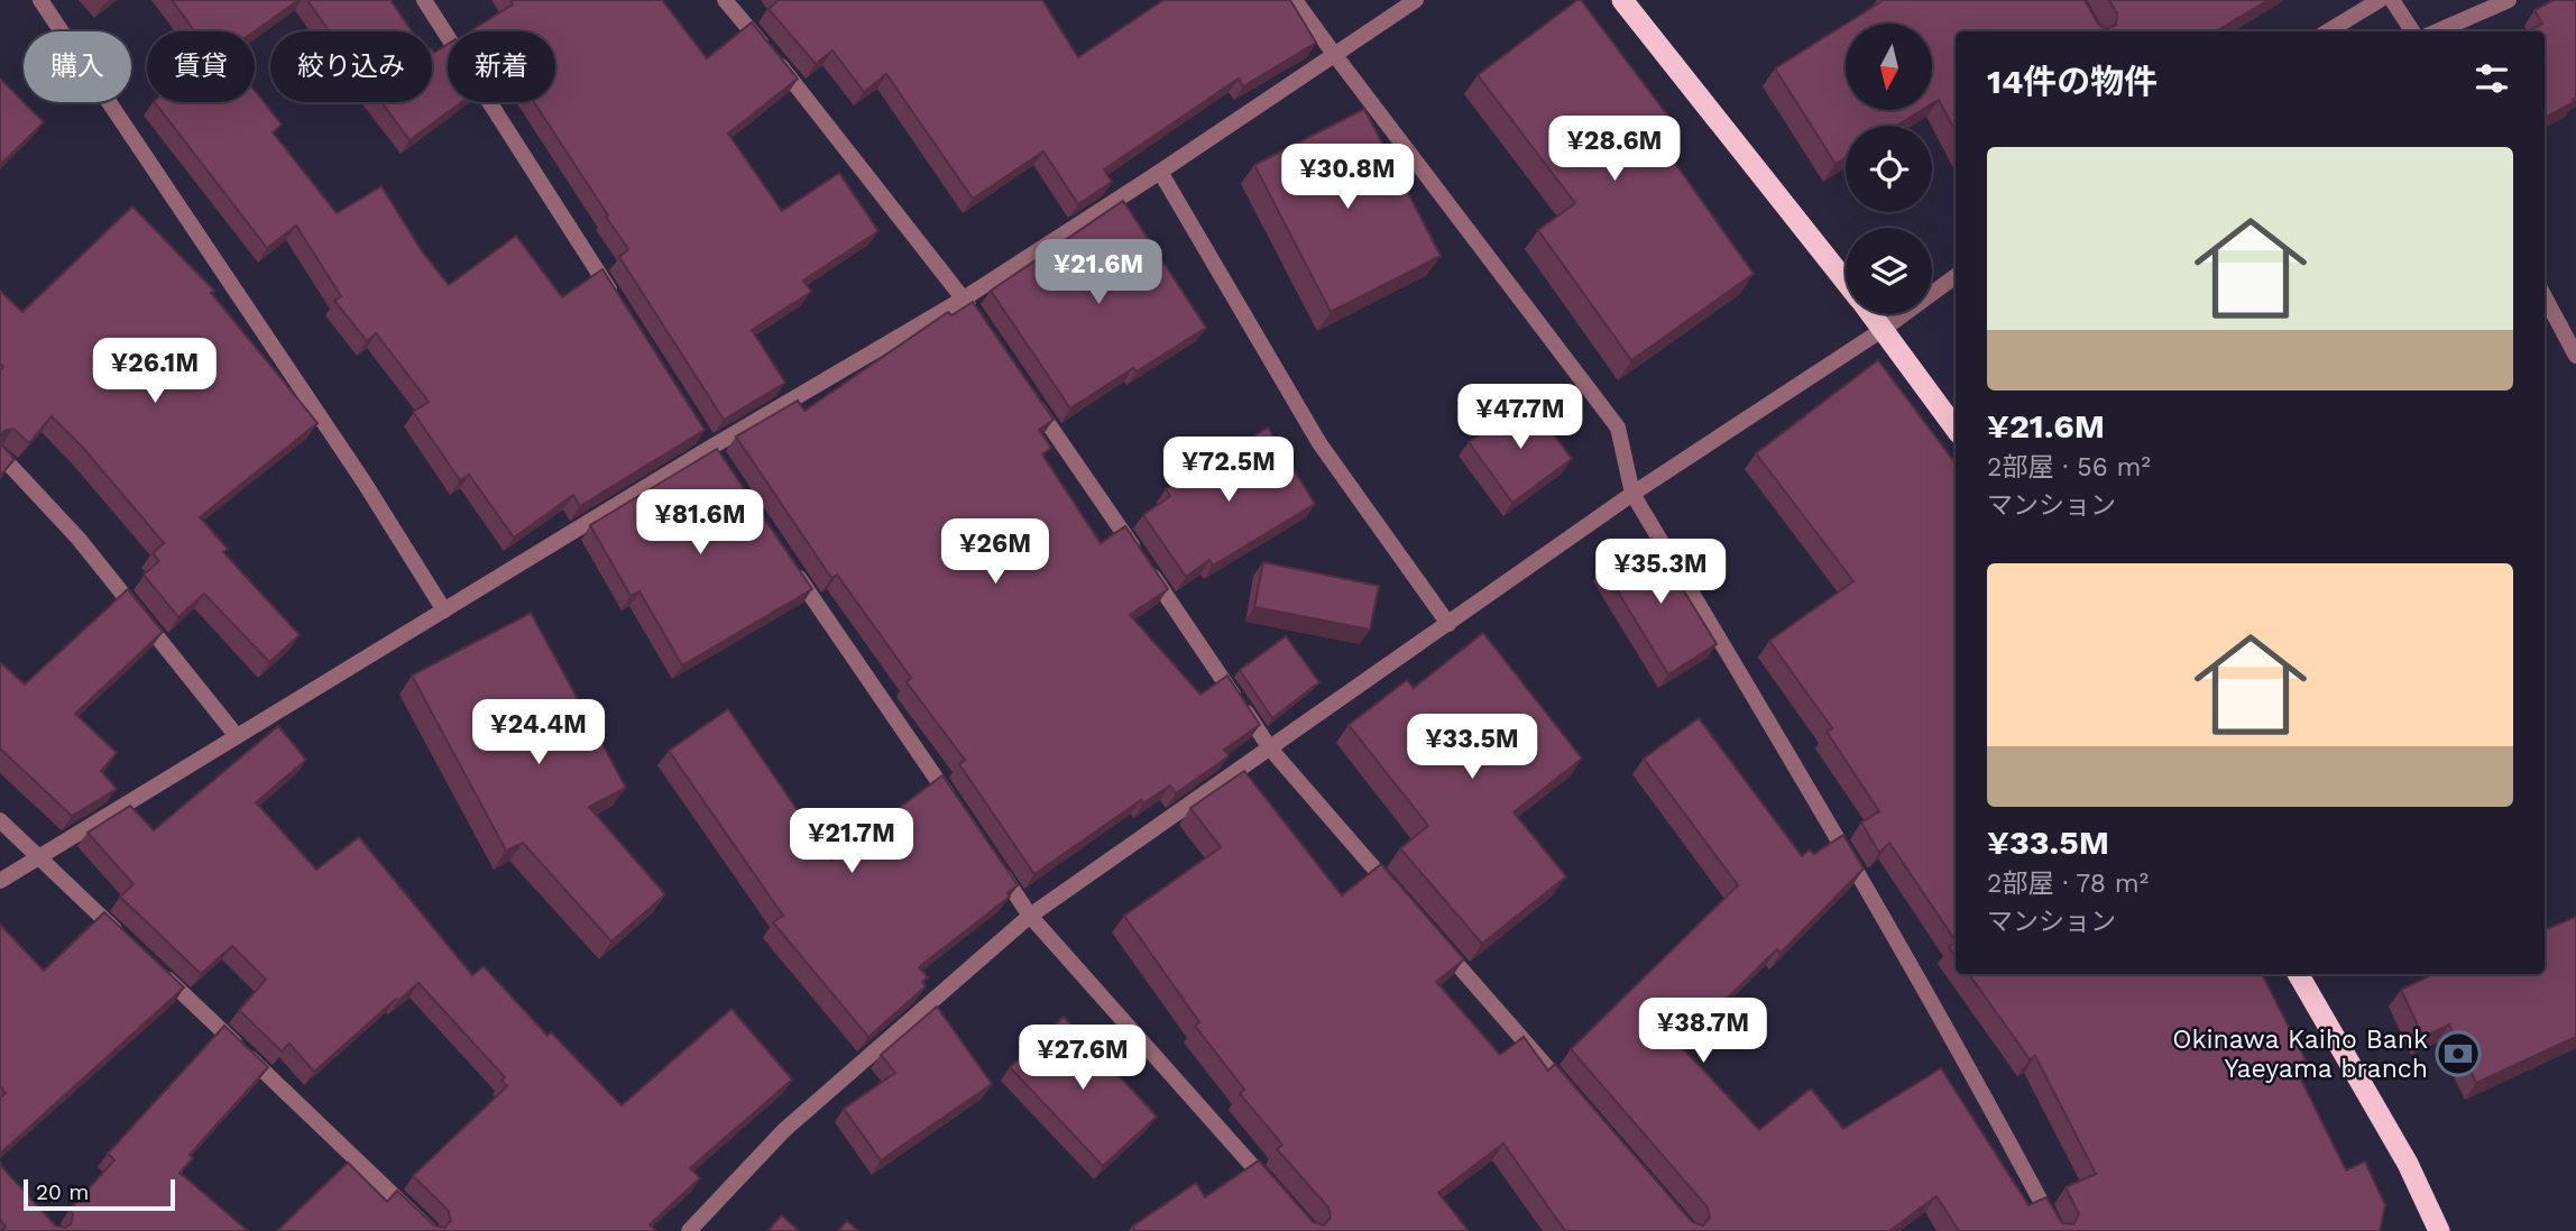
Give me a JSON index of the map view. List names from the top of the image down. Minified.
{"places":{"bank":["Okinawa Kaiho Bank Yaeyama branch"]},"scale_bar":"20 m","north":"bottom","page":{"chip":["購入","賃貸","絞り込み","新着"],"heading":"14件の物件","price":["¥28.6M","¥30.8M","¥21.6M","¥26.1M","¥47.7M","¥72.5M","¥81.6M","¥26M","¥35.3M","¥24.4M","¥33.5M","¥21.7M","¥38.7M","¥27.6M"],"list":[{"name":"¥21.6M","note":"2部屋 · 56 m² · マンション"},{"name":"¥33.5M","note":"2部屋 · 78 m² · マンション"}],"scale":"20 m"}}
